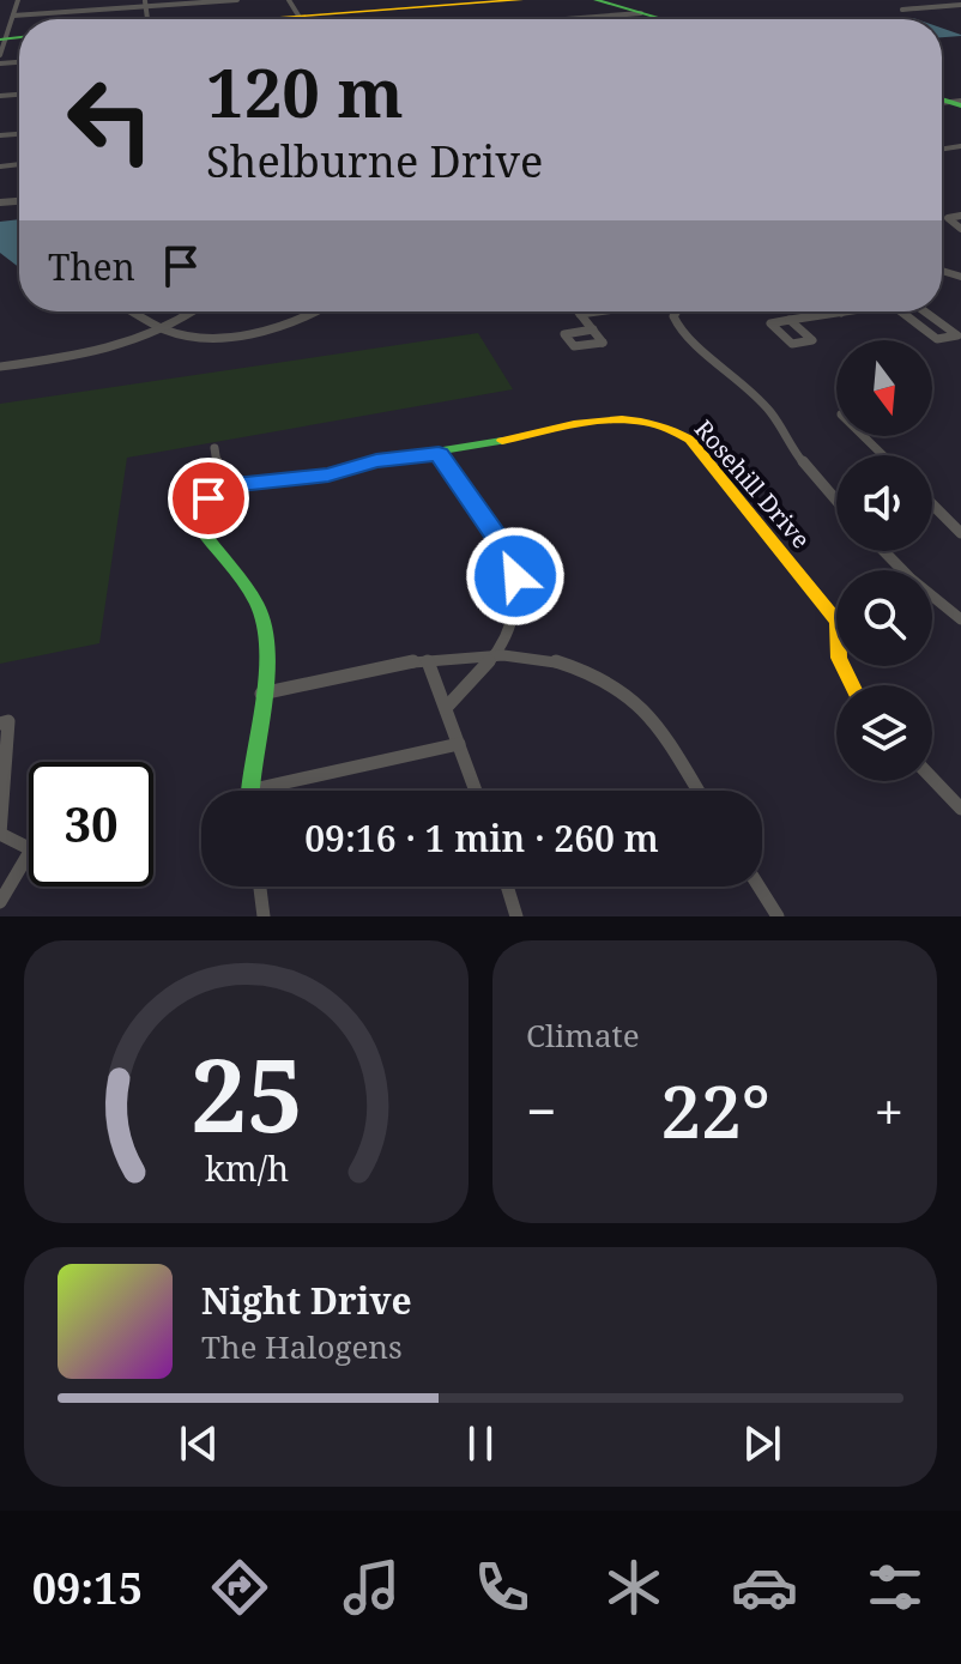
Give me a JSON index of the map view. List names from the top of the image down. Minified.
{"streets":{"street":["Rosehill Drive"]},"north":"bottom","page":{"turn":["120 m","Shelburne Drive"],"then":"Then","limit":"30","trip":"09:16 · 1 min · 260 m","tile":"Climate","heat":["−","22°","+"],"song":["Night Drive","The Halogens"],"tabs":"09:15","gauge":["25","km/h"]}}
